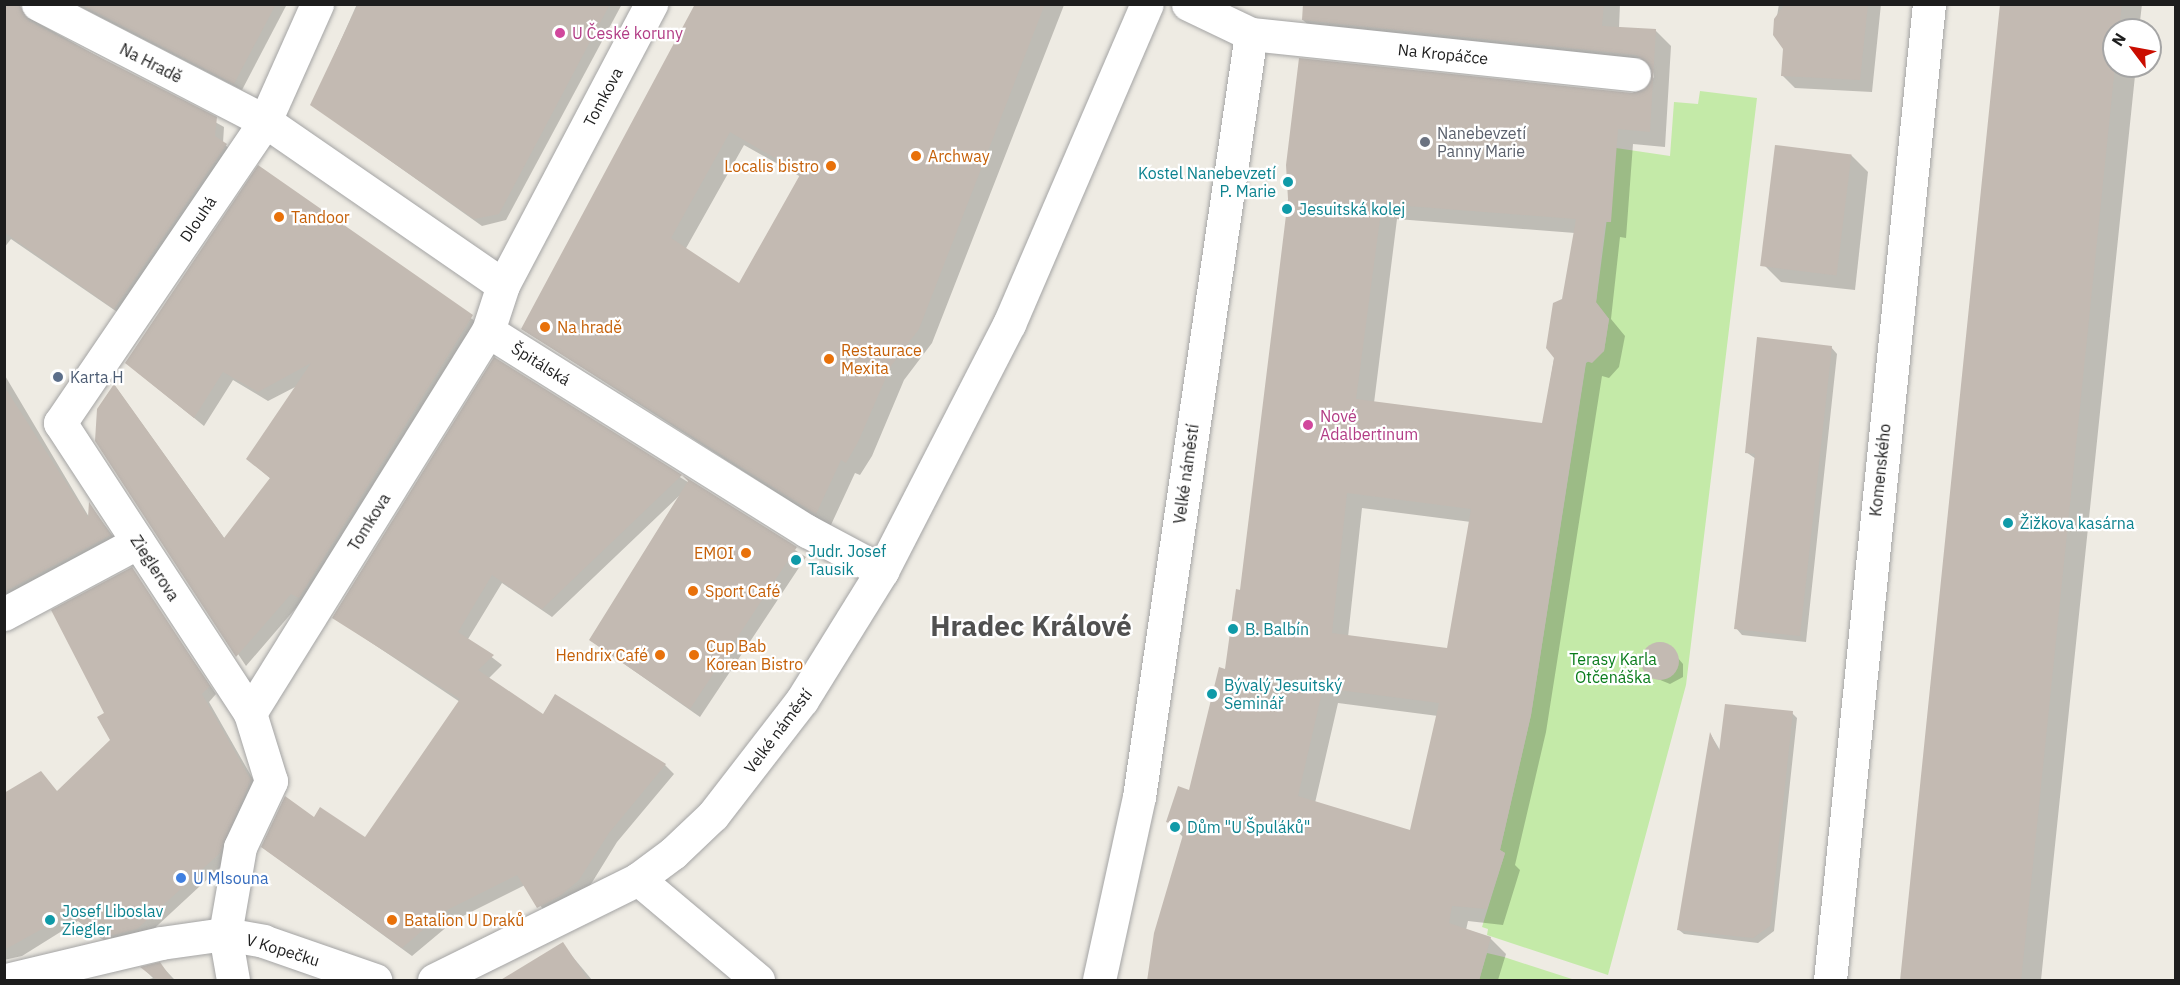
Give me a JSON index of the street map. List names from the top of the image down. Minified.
{"streets":{"street":["Na Kropáčce","Na Hradě","Tomkova","Dlouhá","Špitálská","Komenského","Velké náměstí","Zieglerova","V Kopečku"]},"crossings":[["Na Kropáčce","Velké náměstí"],["Na Hradě","Dlouhá"],["Tomkova","Špitálská"],["Tomkova","Zieglerova"],["Tomkova","V Kopečku"],["Dlouhá","Zieglerova"],["Špitálská","Velké náměstí"],["Zieglerova","V Kopečku"]],"districts":["Hradec Králové"],"parks":["Terasy Karla Otčenáška"],"places":["U České koruny","Nanebevzetí Panny Marie","Archway","Localis bistro","Kostel Nanebevzetí P. Marie","Jesuitská kolej","Tandoor","Na hradě","Restaurace Mexita","Karta H","Nové Adalbertinum","Žižkova kasárna","EMOI","Judr. Josef Tausik","Sport Café","B. Balbín","Hendrix Café","Cup Bab Korean Bistro","Bývalý Jesuitský Seminář","Dům \"U Špuláků\"","U Mlsouna","Josef Liboslav Ziegler","Batalion U Draků"],"north":"top left"}
